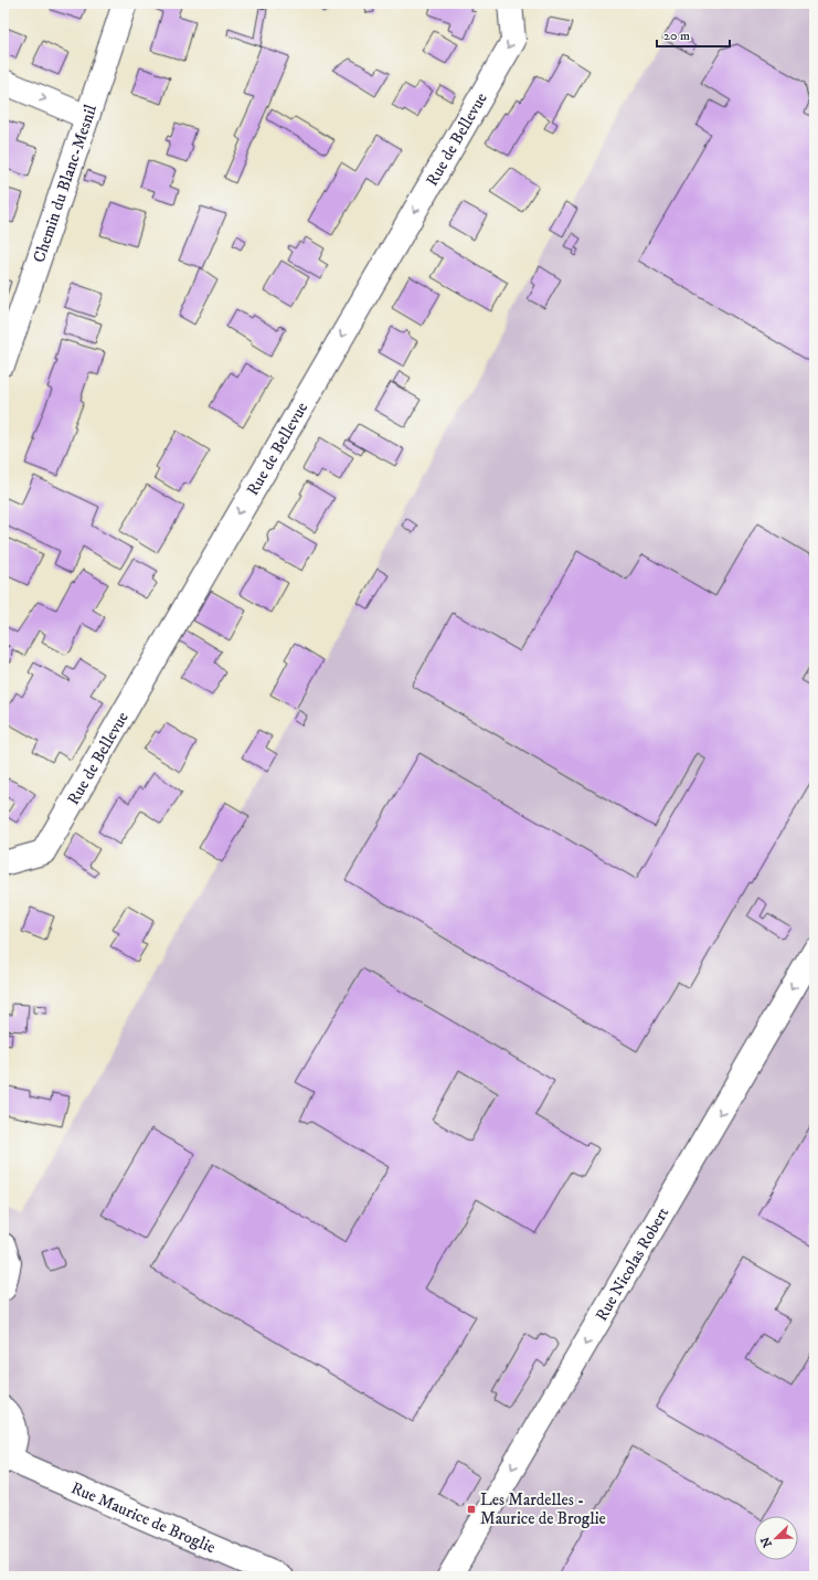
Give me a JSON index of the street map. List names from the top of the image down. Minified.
{"streets":{"street":["Rue de Bellevue","Chemin du Blanc-Mesnil","Rue Nicolas Robert","Rue Maurice de Broglie"]},"one_way":["Rue de Bellevue","Rue Nicolas Robert"],"places":{"transit":["Les Mardelles - Maurice de Broglie"]},"scale_bar":"20 m","north":"bottom left"}
